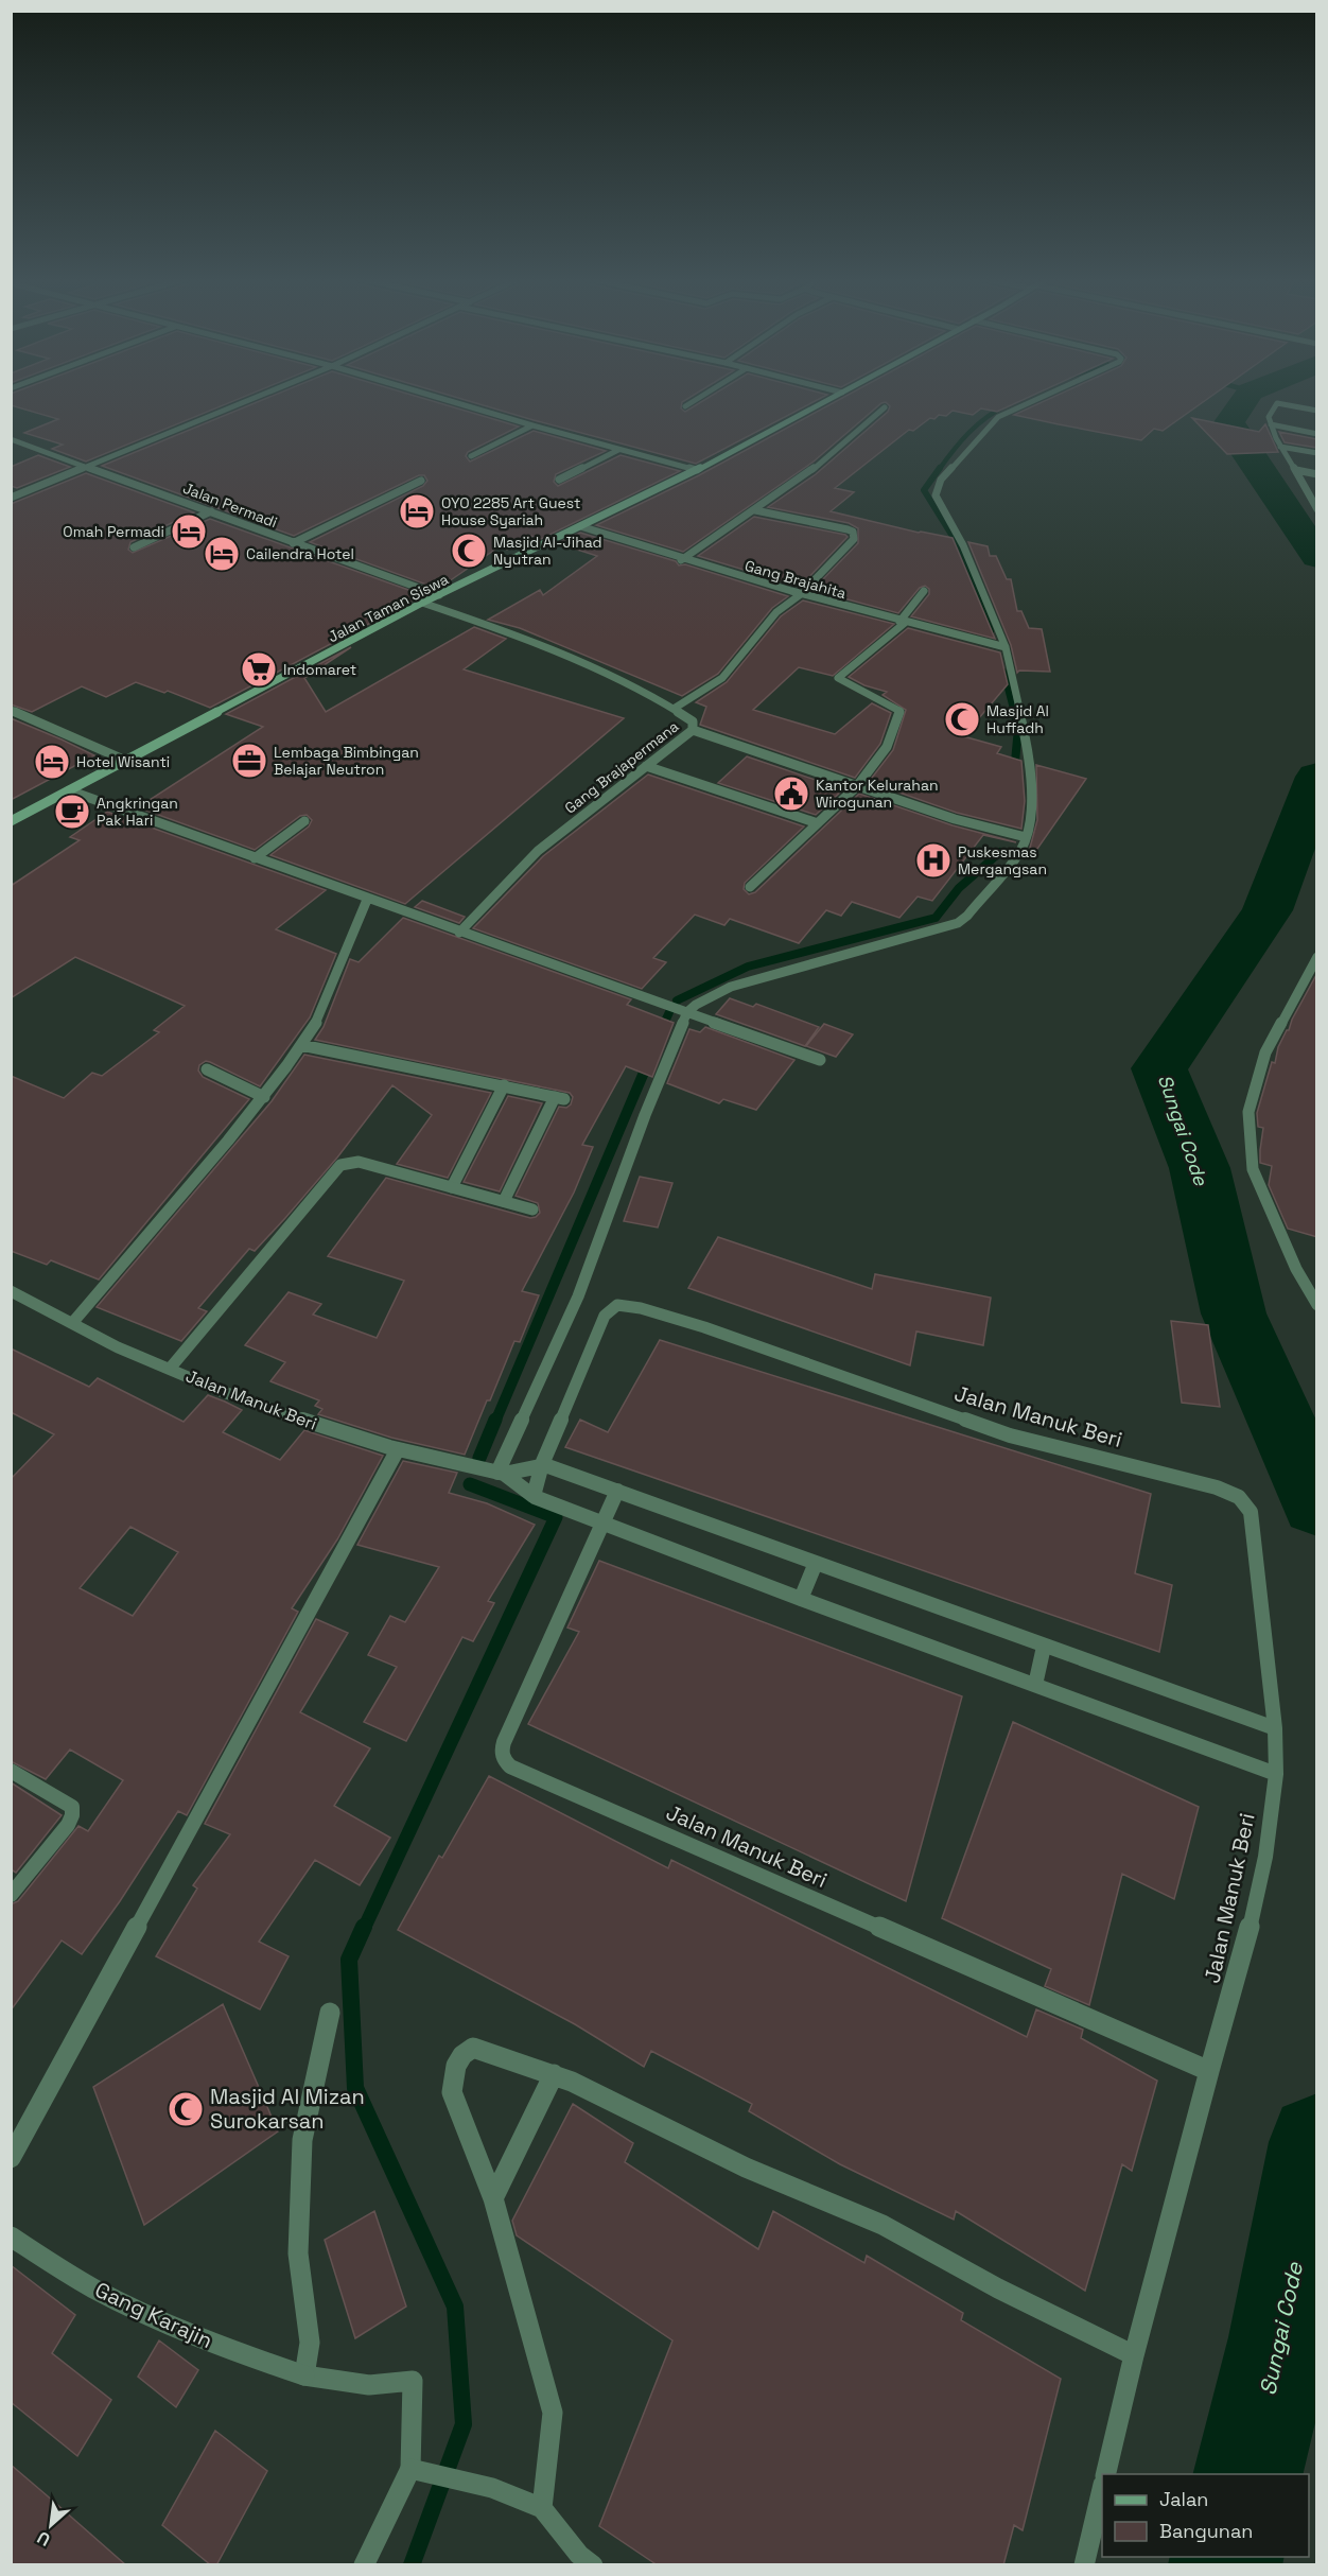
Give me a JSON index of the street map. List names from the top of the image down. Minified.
{"streets":{"main road":["Jalan Taman Siswa"],"street":["Jalan Permadi","Gang Brajahita","Gang Brajapermana","Jalan Manuk Beri","Gang Karajin"]},"crossings":[["Jalan Permadi","Jalan Taman Siswa"],["Gang Brajahita","Jalan Taman Siswa"],["Jalan Taman Siswa","Gang Brajapermana"]],"water":["Sungai Code"],"places":{"hotel":["OYO 2285 Art Guest House Syariah","Omah Permadi","Cailendra Hotel","Hotel Wisanti"],"mosque":["Masjid Al-Jihad Nyutran","Masjid Al Huffadh","Masjid Al Mizan Surokarsan"],"supermarket":["Indomaret"],"office":["Lembaga Bimbingan Belajar Neutron"],"public building":["Kantor Kelurahan Wirogunan"],"cafe":["Angkringan Pak Hari"],"hospital":["Puskesmas Mergangsan"]},"legend":["Jalan","Bangunan"],"north":"bottom left"}
